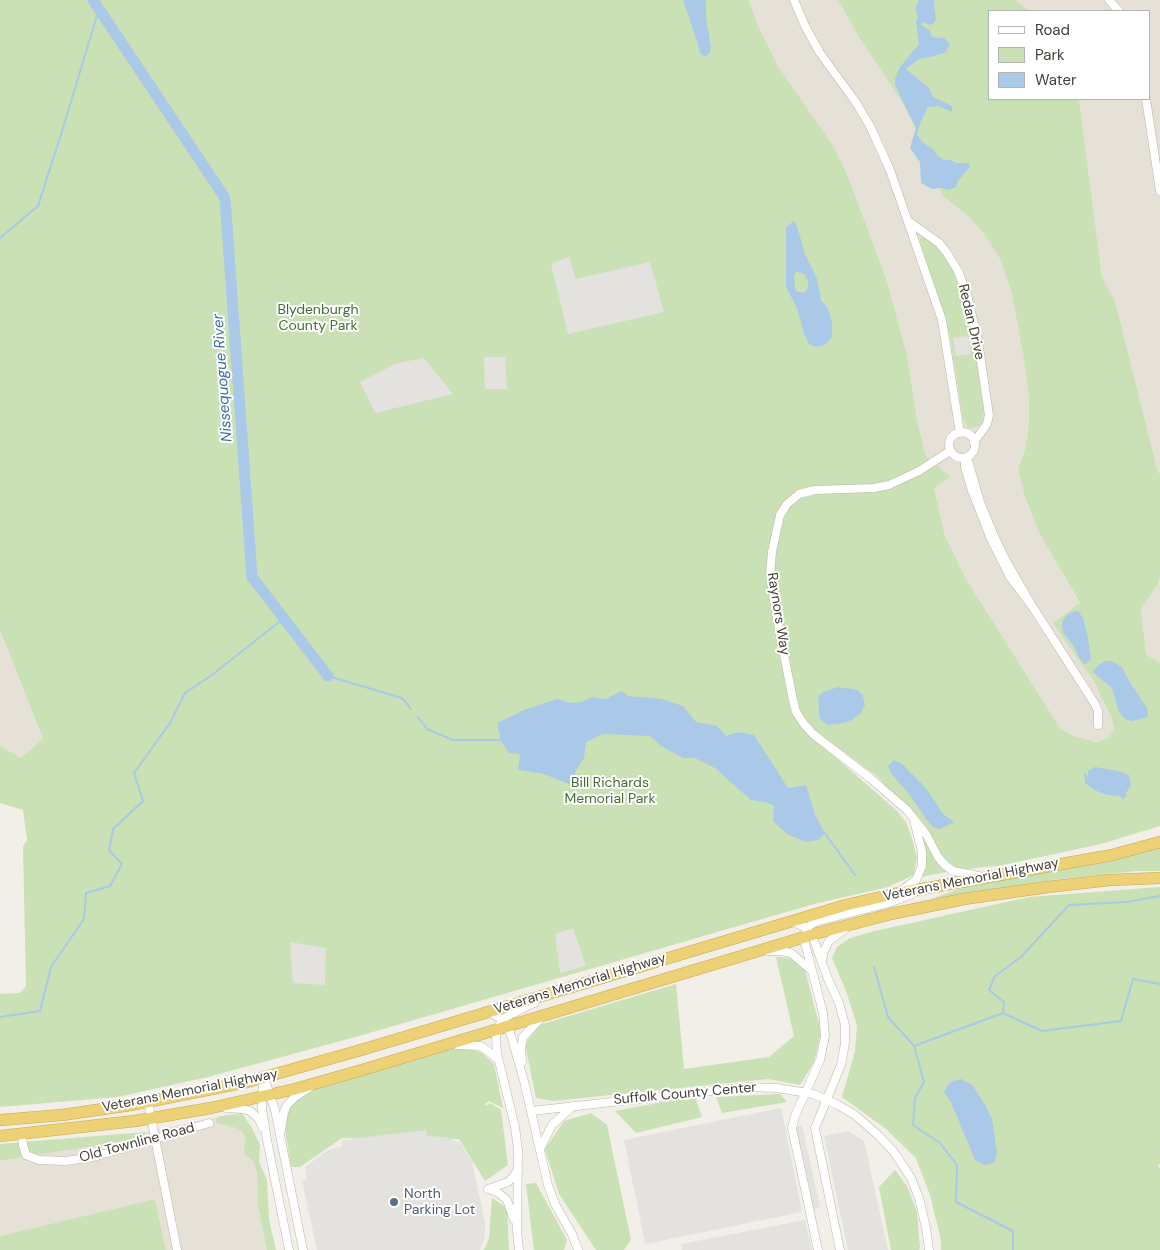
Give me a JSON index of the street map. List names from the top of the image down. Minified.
{"streets":{"highway":["Veterans Memorial Highway"],"street":["Redan Drive","Raynors Way","Suffolk County Center","Old Townline Road"]},"crossings":[["Redan Drive","Raynors Way"],["Raynors Way","Veterans Memorial Highway"],["Veterans Memorial Highway","Old Townline Road"]],"water":["Nissequogue River"],"parks":["Blydenburgh County Park","Bill Richards Memorial Park"],"places":["North Parking Lot"],"legend":["Road","Park","Water"]}
